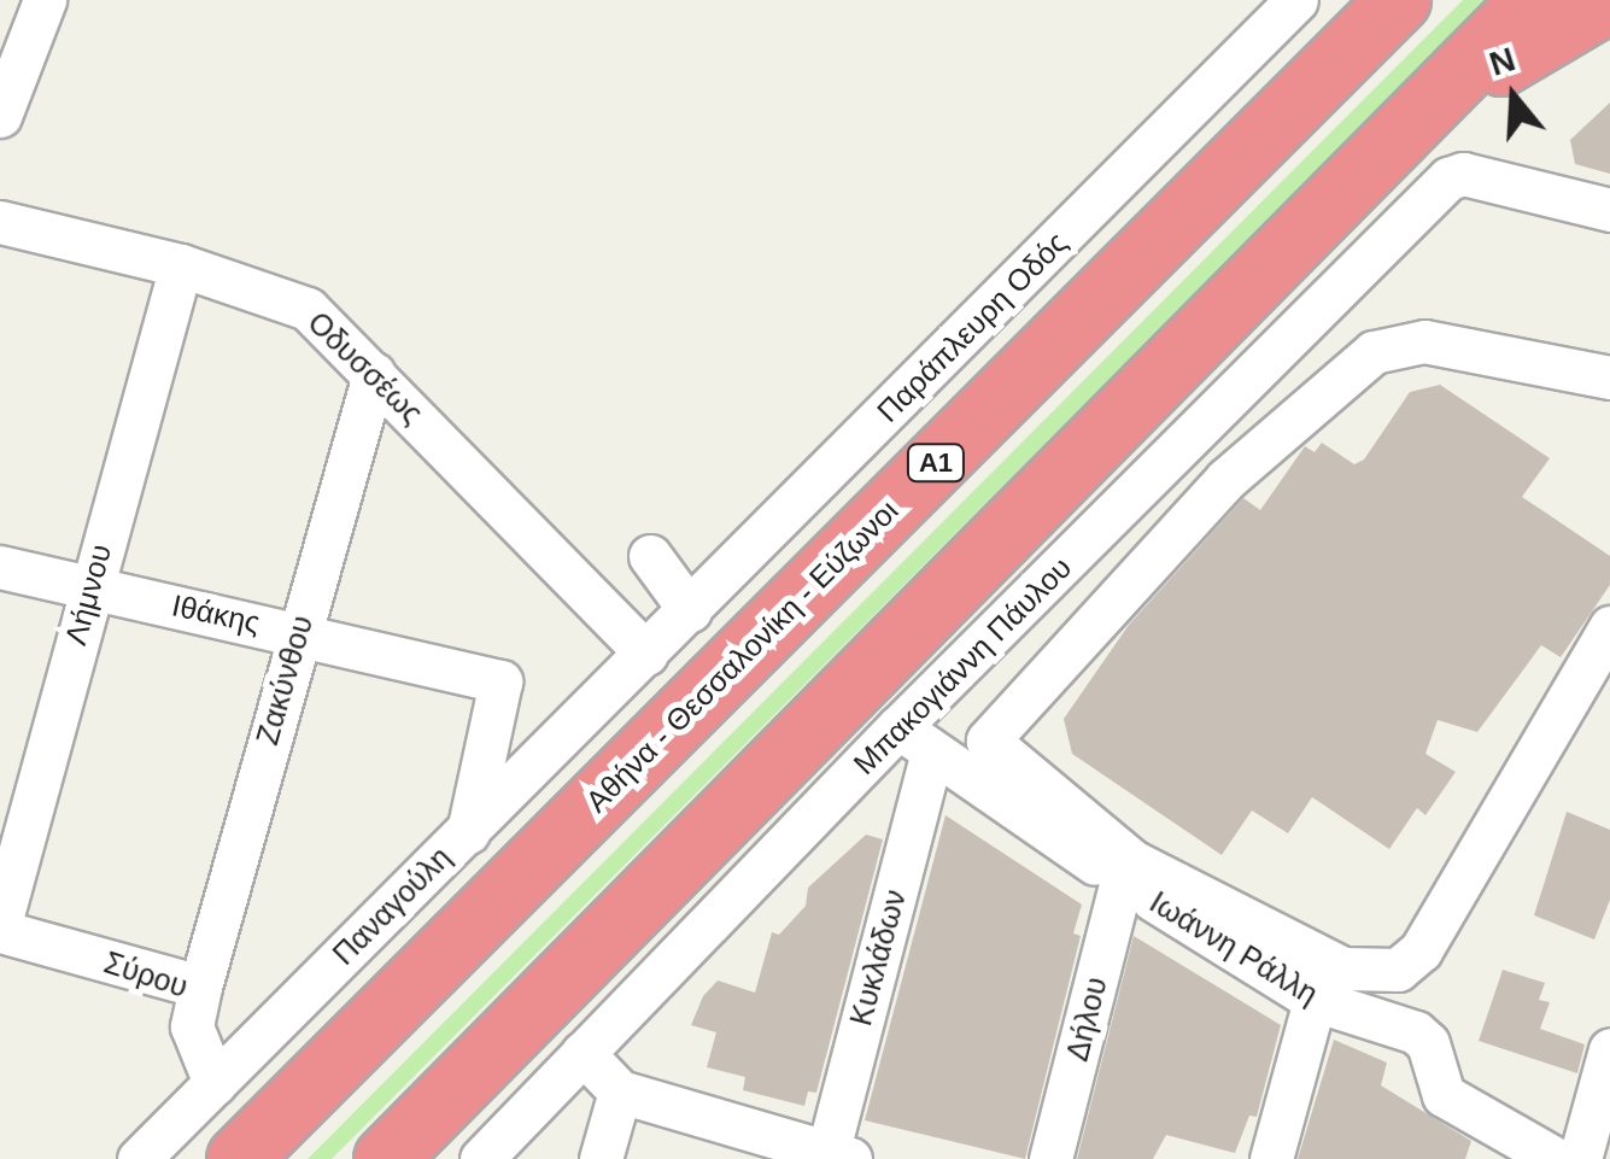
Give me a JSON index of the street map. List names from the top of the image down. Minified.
{"streets":{"highway":["Α1","Αθήνα - Θεσσαλονίκη - Εύζωνοι"],"street":["Παράπλευρη Οδός","Οδυσσέως","Λήμνου","Ιθάκης","Μπακογιάννη Πάυλου","Ζακύνθου","Παναγούλη","Ιωάννη Ράλλη","Κυκλάδων","Σύρου","Δήλου"]},"crossings":[["Παράπλευρη Οδός","Οδυσσέως"],["Παράπλευρη Οδός","Παναγούλη"],["Οδυσσέως","Λήμνου"],["Οδυσσέως","Ζακύνθου"],["Οδυσσέως","Παναγούλη"],["Λήμνου","Ιθάκης"],["Λήμνου","Σύρου"],["Ιθάκης","Ζακύνθου"],["Ιθάκης","Παναγούλη"],["Μπακογιάννη Πάυλου","Ιωάννη Ράλλη"],["Ζακύνθου","Σύρου"],["Παναγούλη","Σύρου"],["Ιωάννη Ράλλη","Κυκλάδων"],["Ιωάννη Ράλλη","Δήλου"]],"north":"top"}
